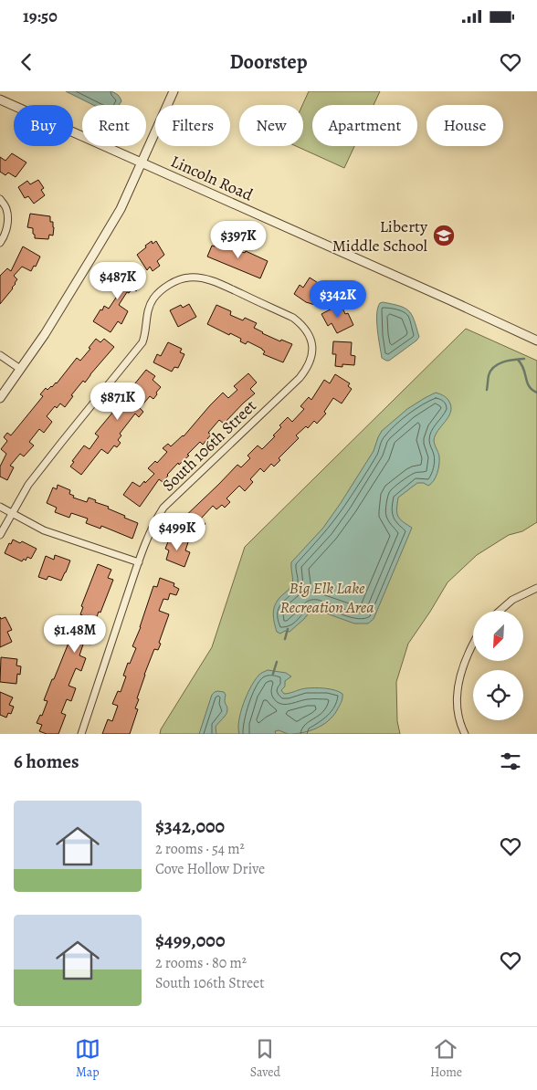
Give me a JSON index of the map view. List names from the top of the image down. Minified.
{"streets":{"street":["Lincoln Road","South 106th Street"]},"parks":["Big Elk Lake Recreation Area"],"places":{"school or university":["Liberty Middle School"]},"north":"bottom left","page":{"status":"19:50","header":"Doorstep","chip":["Buy","Rent","Filters","New","Apartment","House"],"price":["$397K","$487K","$342K","$871K","$499K","$1.48M"],"heading":"6 homes","list":[{"name":"$342,000","note":"2 rooms · 54 m² · Cove Hollow Drive"},{"name":"$499,000","note":"2 rooms · 80 m² · South 106th Street"}],"tabs":["Map","Saved","Home"]}}
